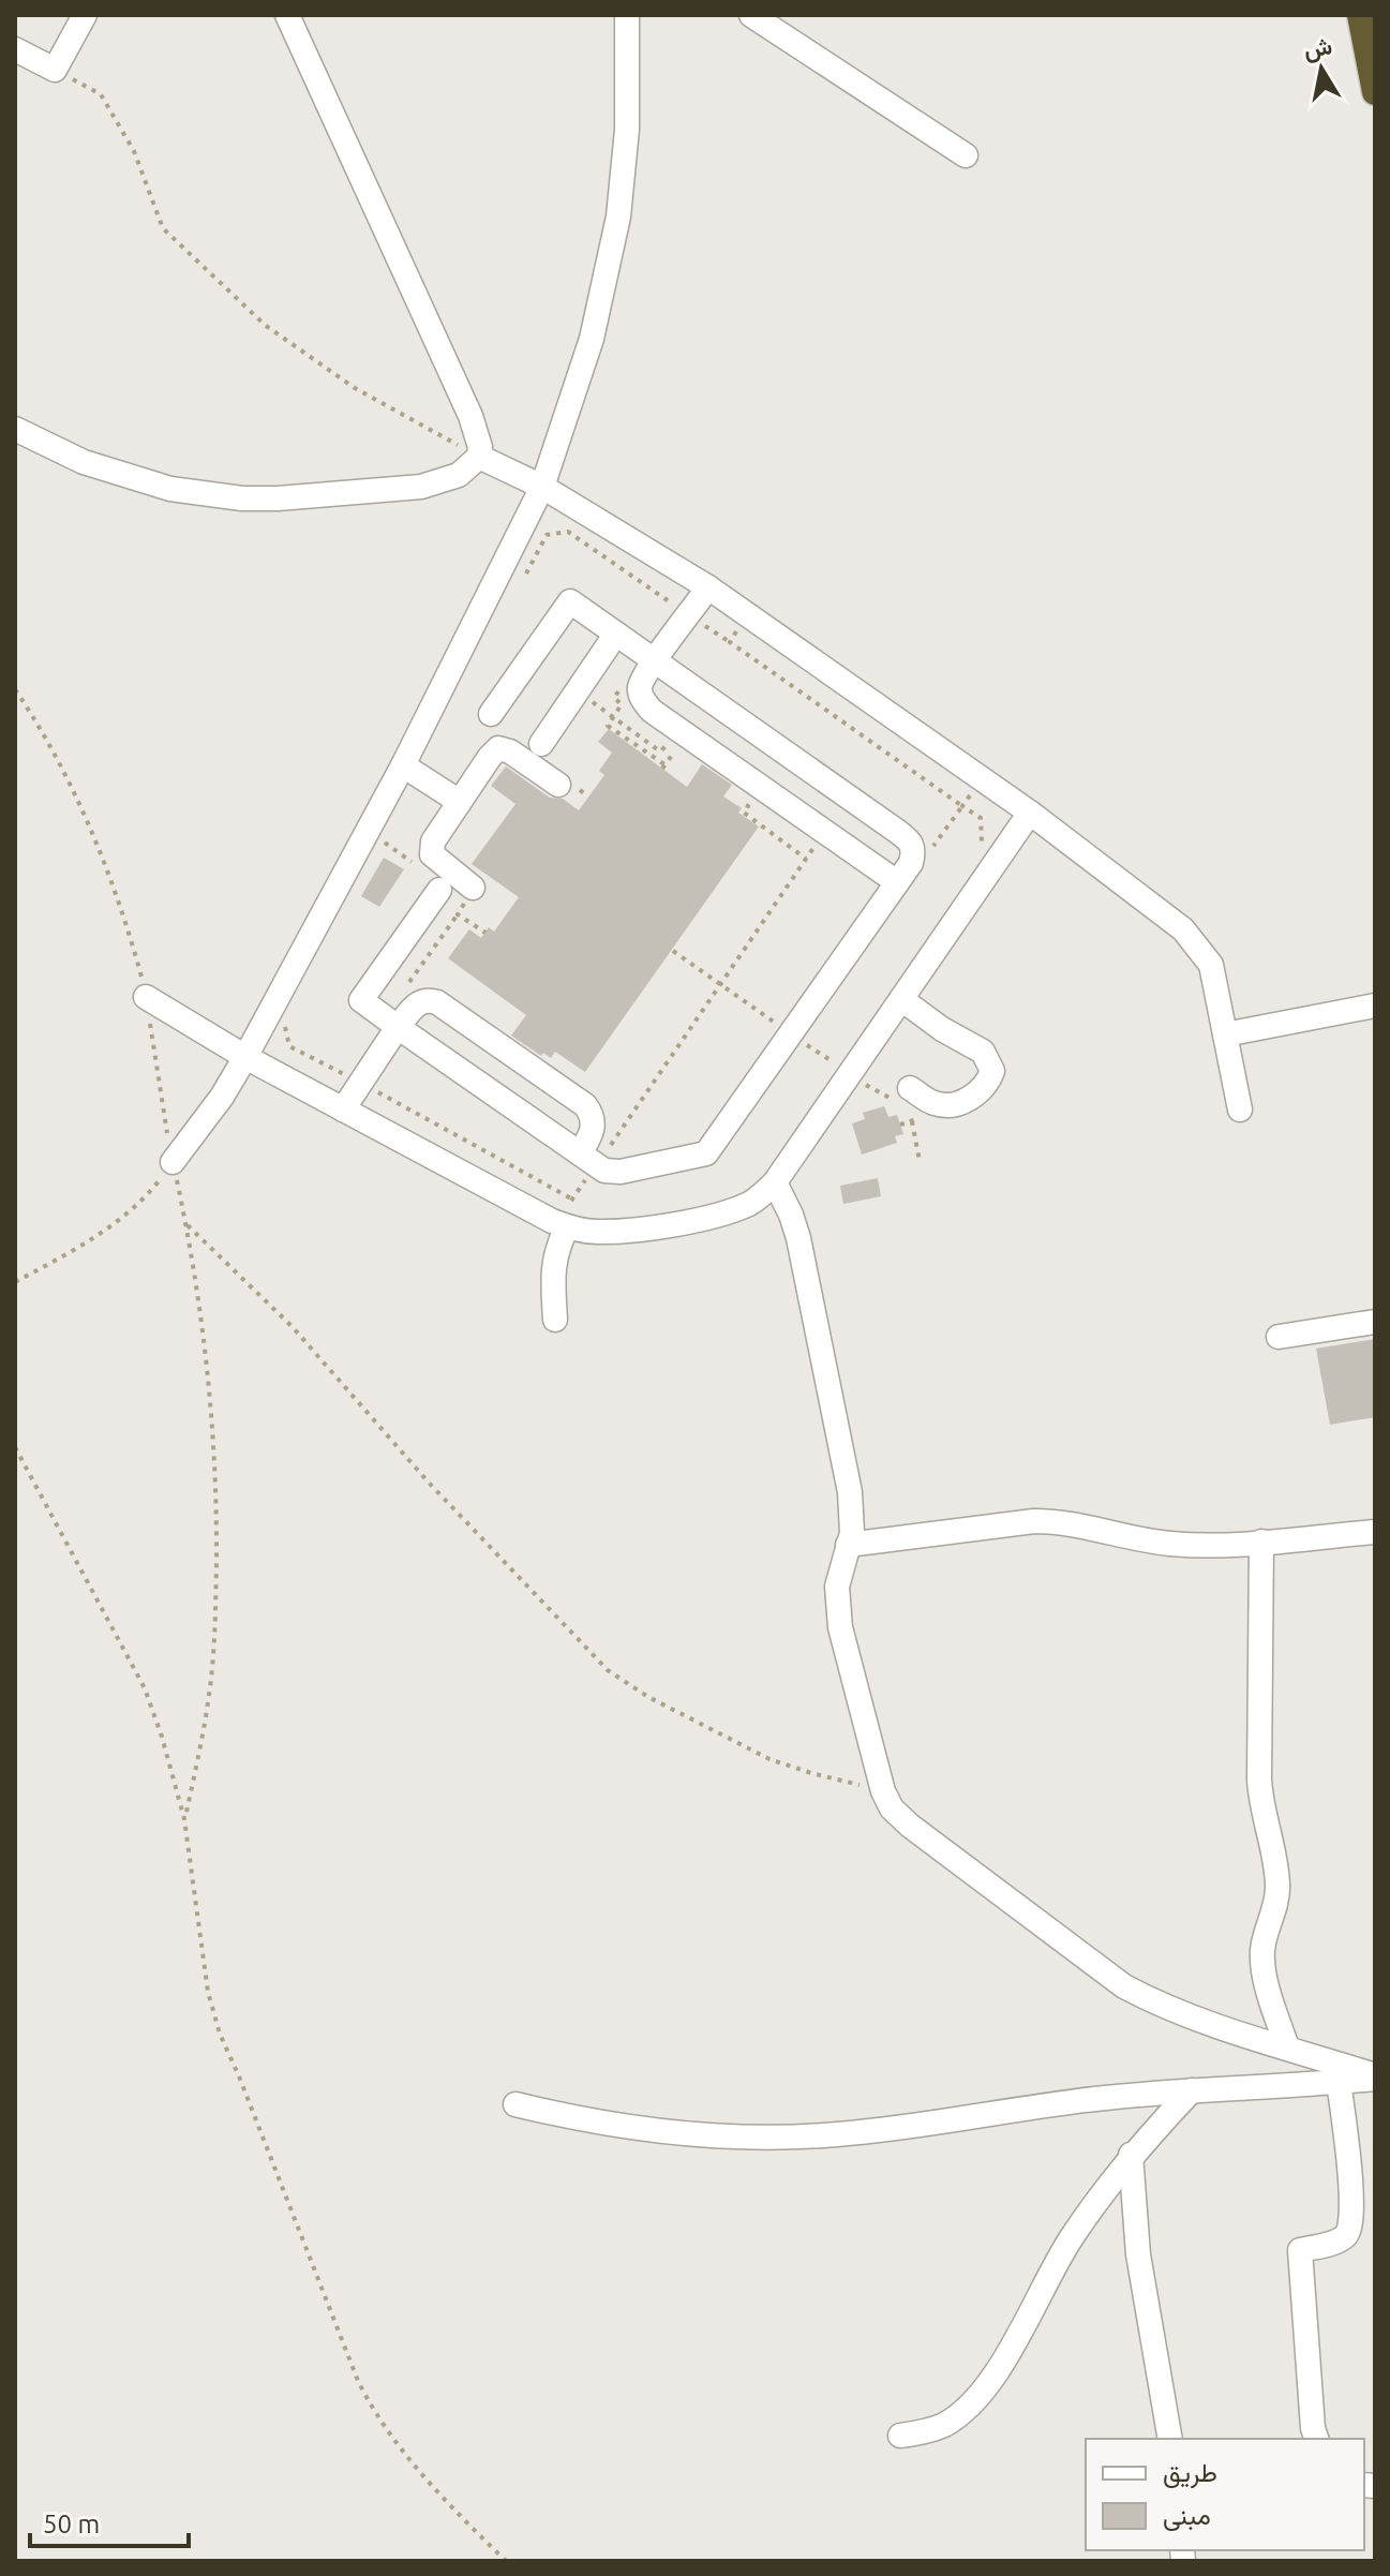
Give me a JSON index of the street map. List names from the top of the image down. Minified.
{"legend":["طريق","مبنى"],"scale_bar":"50 m","north":"top"}
